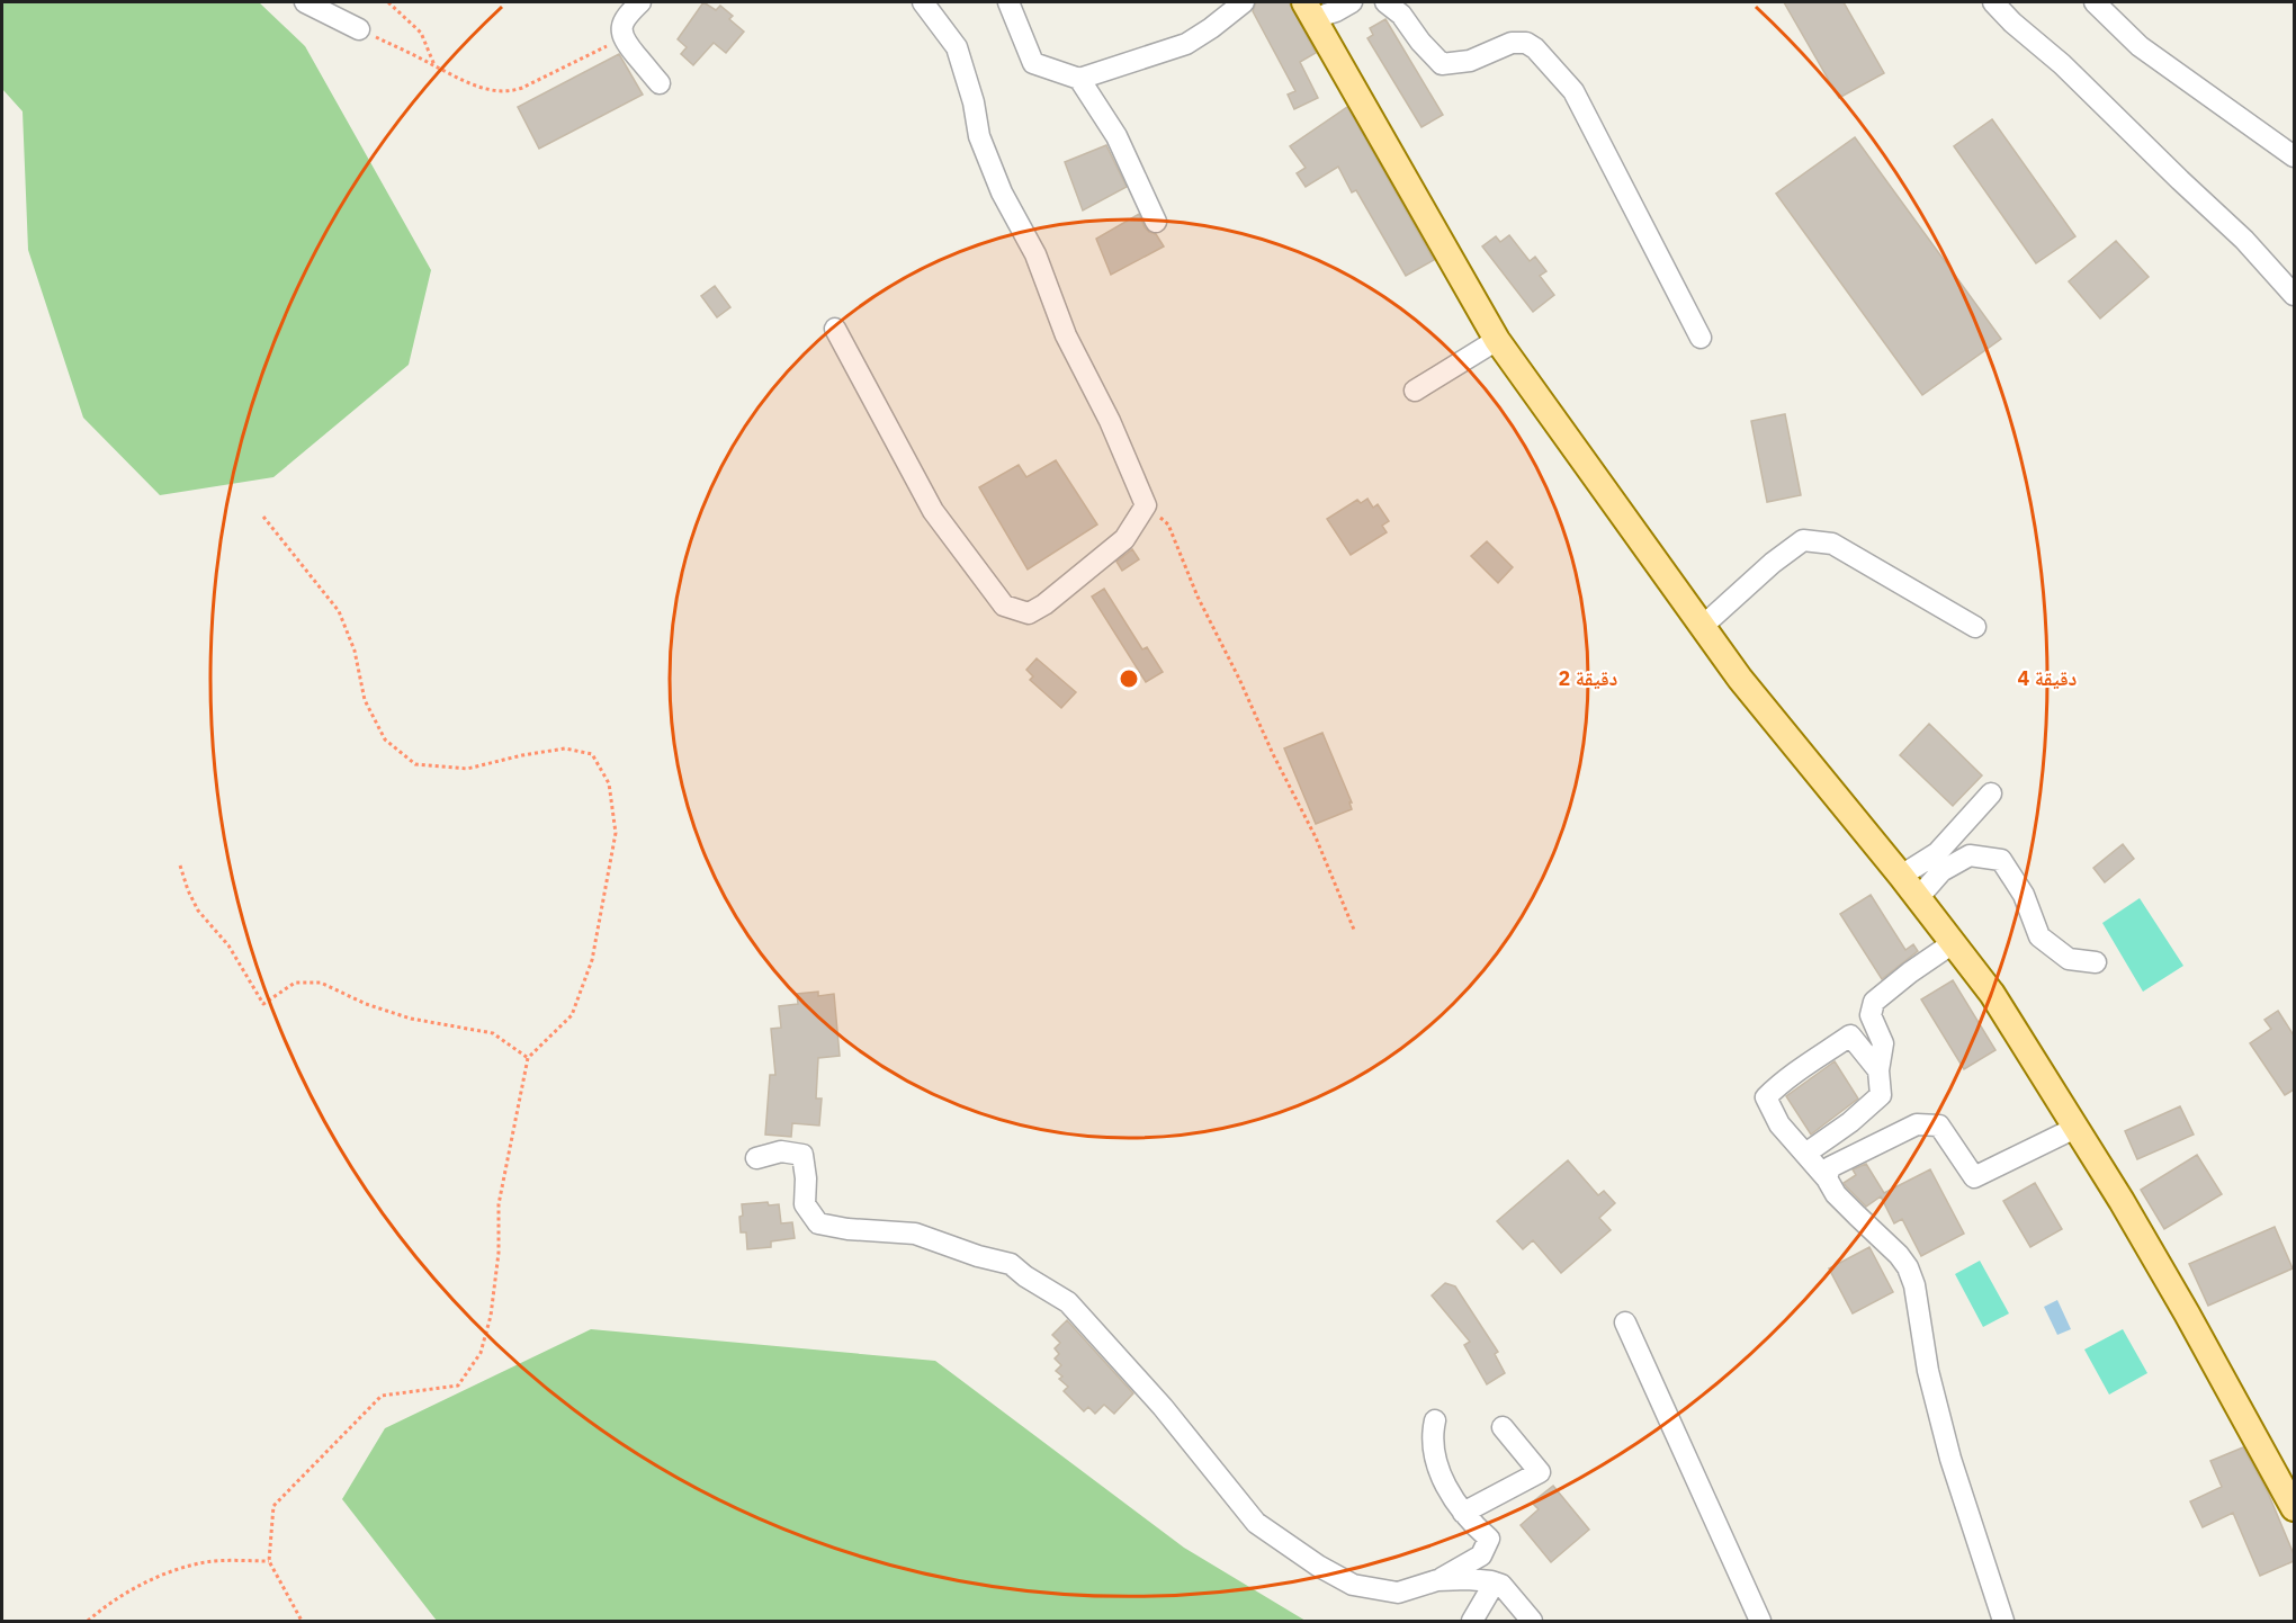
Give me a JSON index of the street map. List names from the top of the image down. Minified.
{"rings":["2 دقيقة","4 دقيقة"]}
